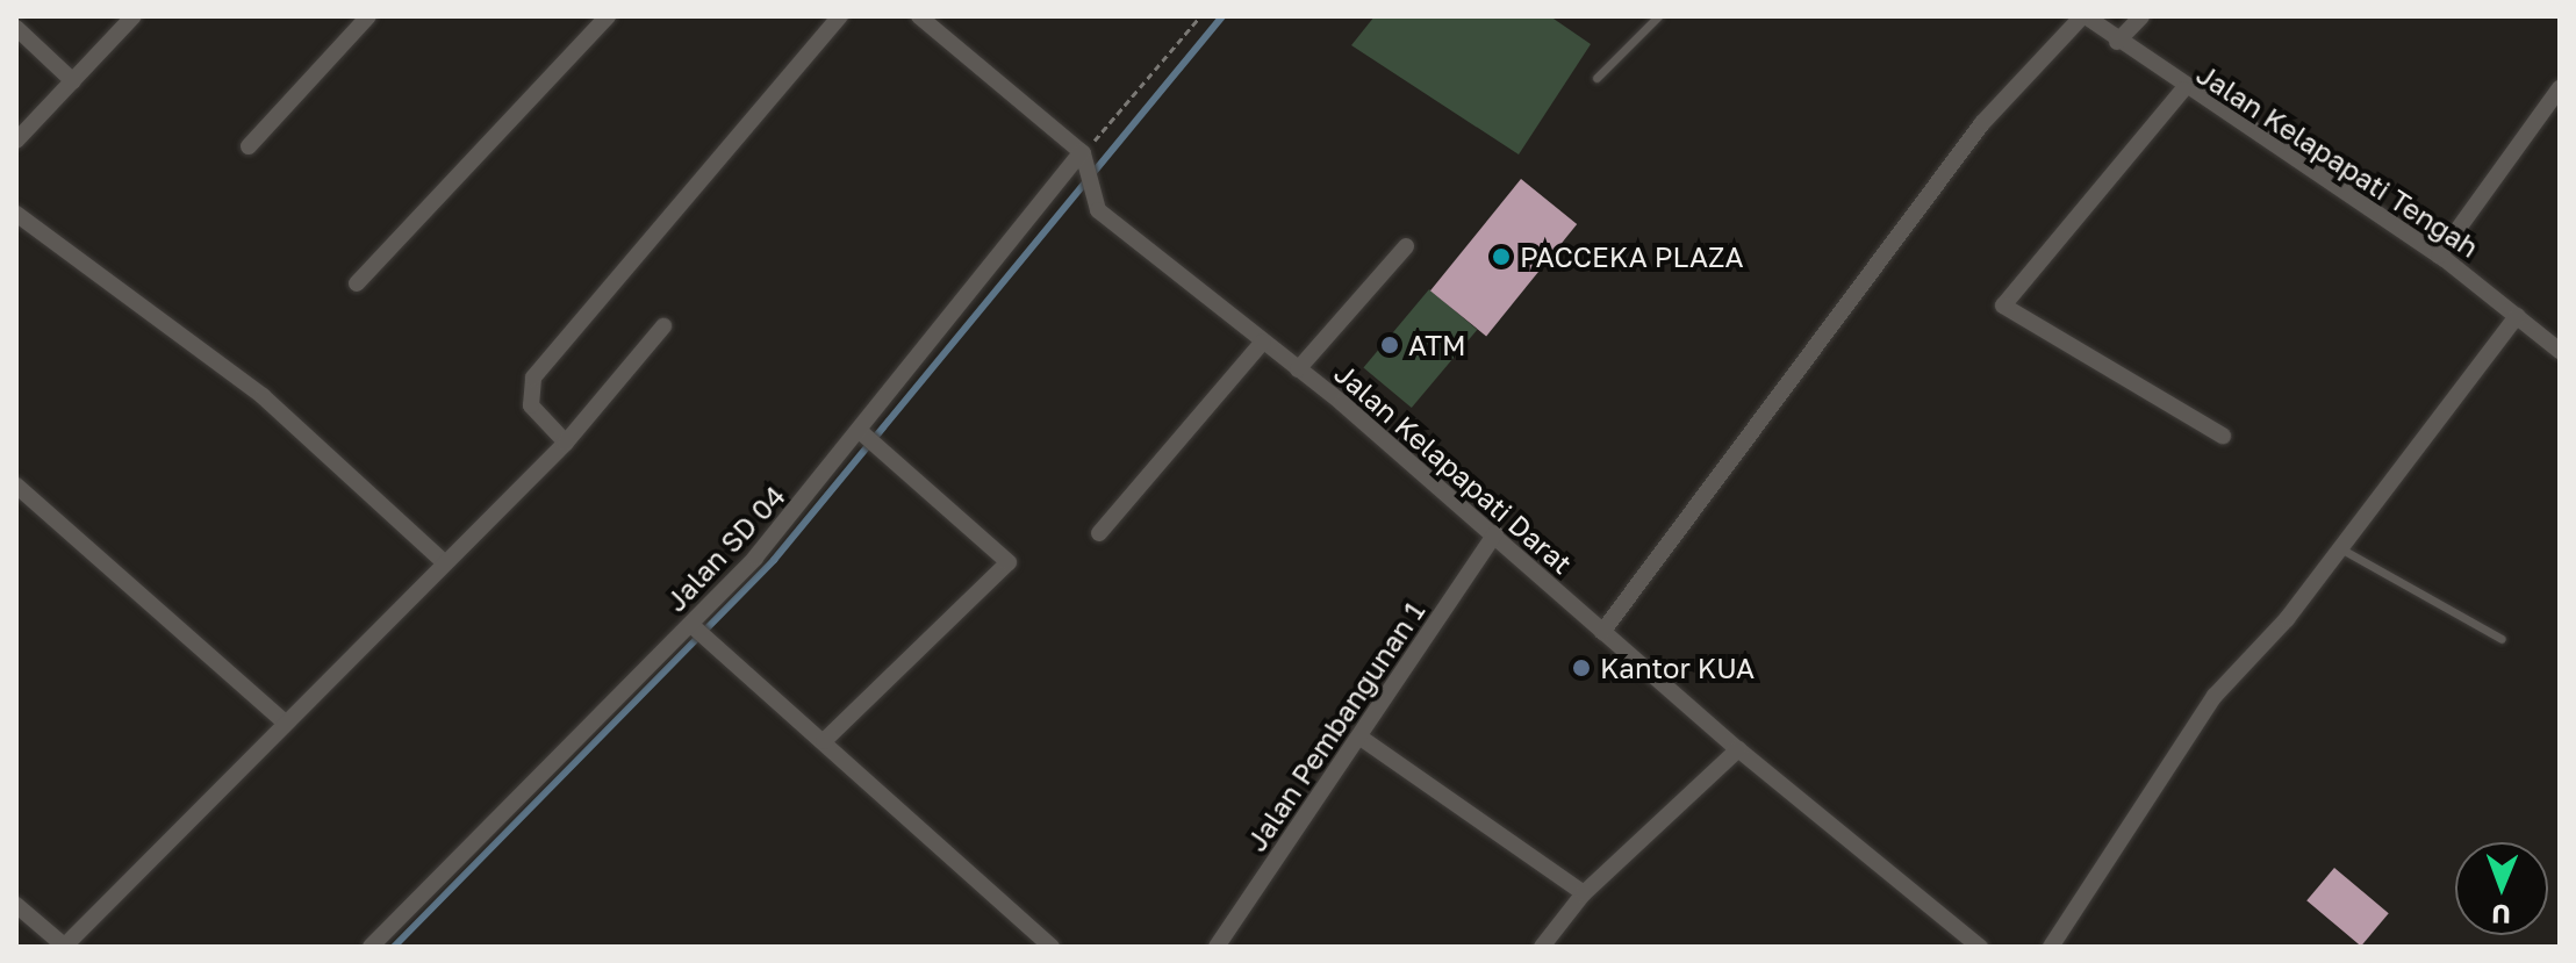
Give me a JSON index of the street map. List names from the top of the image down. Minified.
{"streets":{"street":["Jalan Kelapapati Tengah","Jalan Kelapapati Darat","Jalan SD 04","Jalan Pembangunan 1"]},"crossings":[["Jalan Kelapapati Darat","Jalan SD 04"],["Jalan Kelapapati Darat","Jalan Pembangunan 1"]],"places":["PACCEKA PLAZA","ATM","Kantor KUA"],"north":"bottom"}
